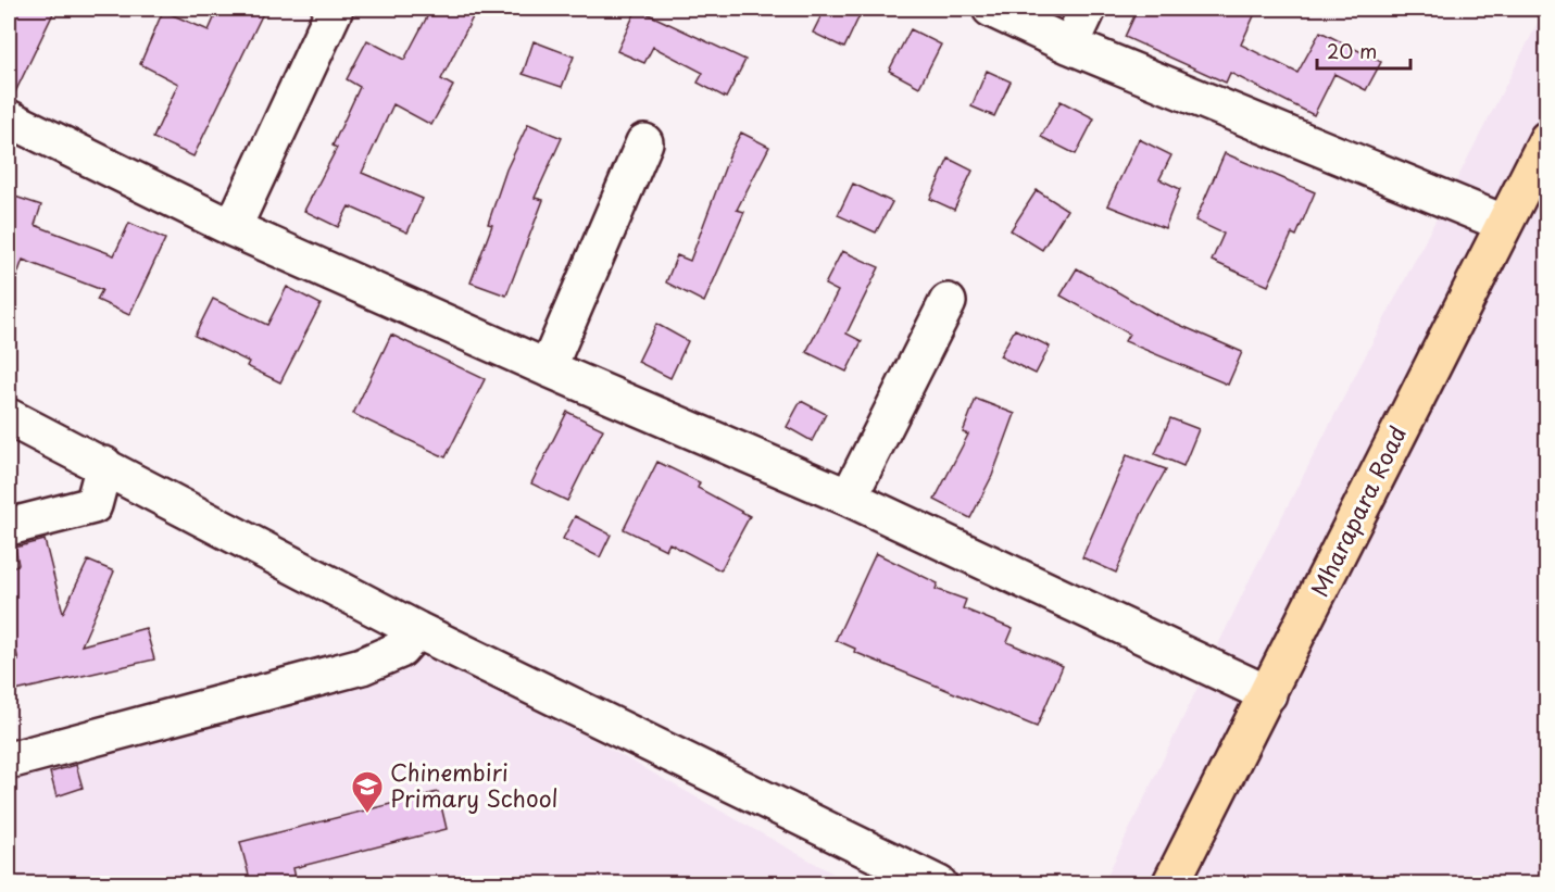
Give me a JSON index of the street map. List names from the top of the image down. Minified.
{"streets":{"main road":["Mharapara Road"]},"places":{"school or university":["Chinembiri Primary School"]},"scale_bar":"20 m"}
